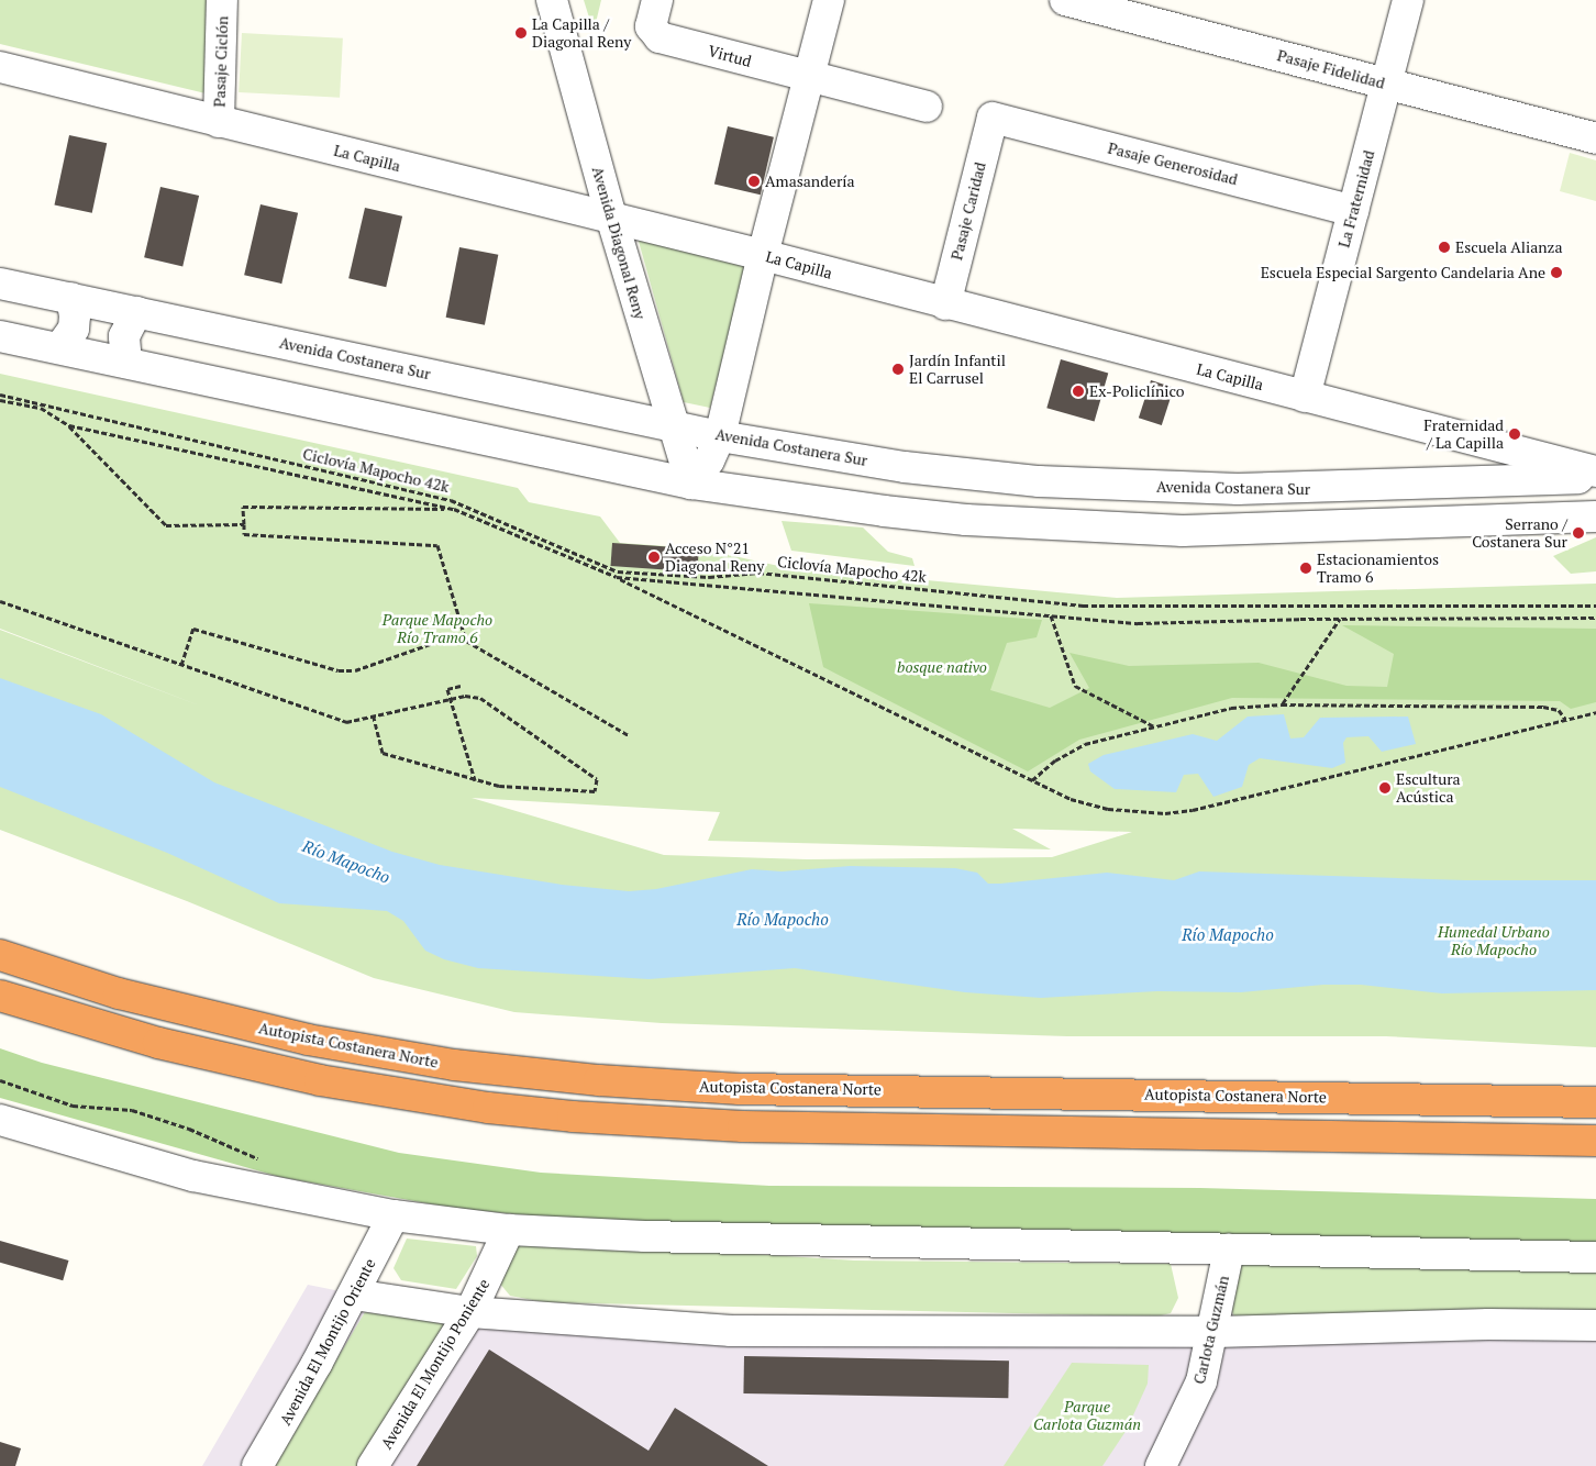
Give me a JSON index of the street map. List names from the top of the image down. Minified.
{"streets":{"highway":["Autopista Costanera Norte"],"street":["Virtud","Pasaje Ciclón","Pasaje Fidelidad","La Capilla","Pasaje Generosidad","La Fraternidad","Pasaje Caridad","Avenida Diagonal Reny","Avenida Costanera Sur","Carlota Guzmán","Avenida El Montijo Oriente","Avenida El Montijo Poniente"],"path":["Ciclovía Mapocho 42k"]},"crossings":[["Pasaje Ciclón","La Capilla"],["Pasaje Fidelidad","La Fraternidad"],["La Capilla","La Fraternidad"],["La Capilla","Pasaje Caridad"],["La Capilla","Avenida Diagonal Reny"],["Pasaje Generosidad","La Fraternidad"],["Pasaje Generosidad","Pasaje Caridad"],["Avenida Diagonal Reny","Avenida Costanera Sur"]],"water":["Río Mapocho"],"parks":["Parque Mapocho Río Tramo 6","bosque nativo","Humedal Urbano Río Mapocho","Parque Carlota Guzmán"],"places":["La Capilla / Diagonal Reny","Amasandería","Escuela Alianza","Escuela Especial Sargento Candelaria Ane","Jardín Infantil El Carrusel","Ex-Policlínico","Fraternidad / La Capilla","Serrano / Costanera Sur","Acceso N°21 Diagonal Reny","Estacionamientos Tramo 6","Escultura Acústica"]}
